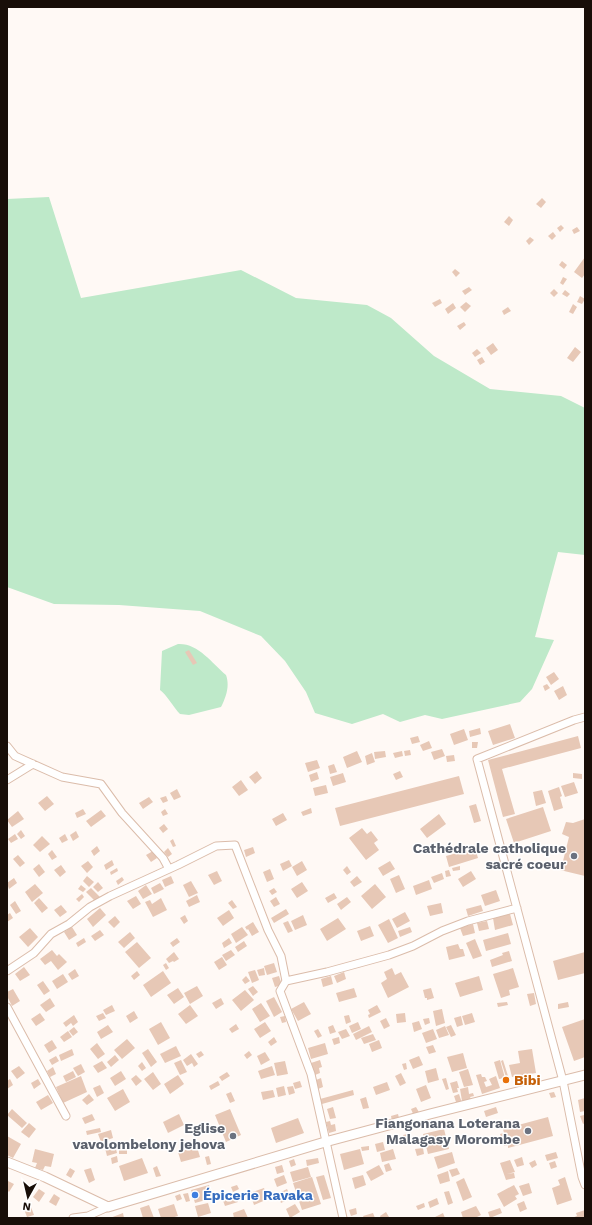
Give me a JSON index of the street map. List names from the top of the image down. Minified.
{"places":["Cathédrale catholique sacré coeur","Bibi","Fiangonana Loterana Malagasy Morombe","Eglise vavolombelony jehova","Épicerie Ravaka"],"north":"bottom"}
